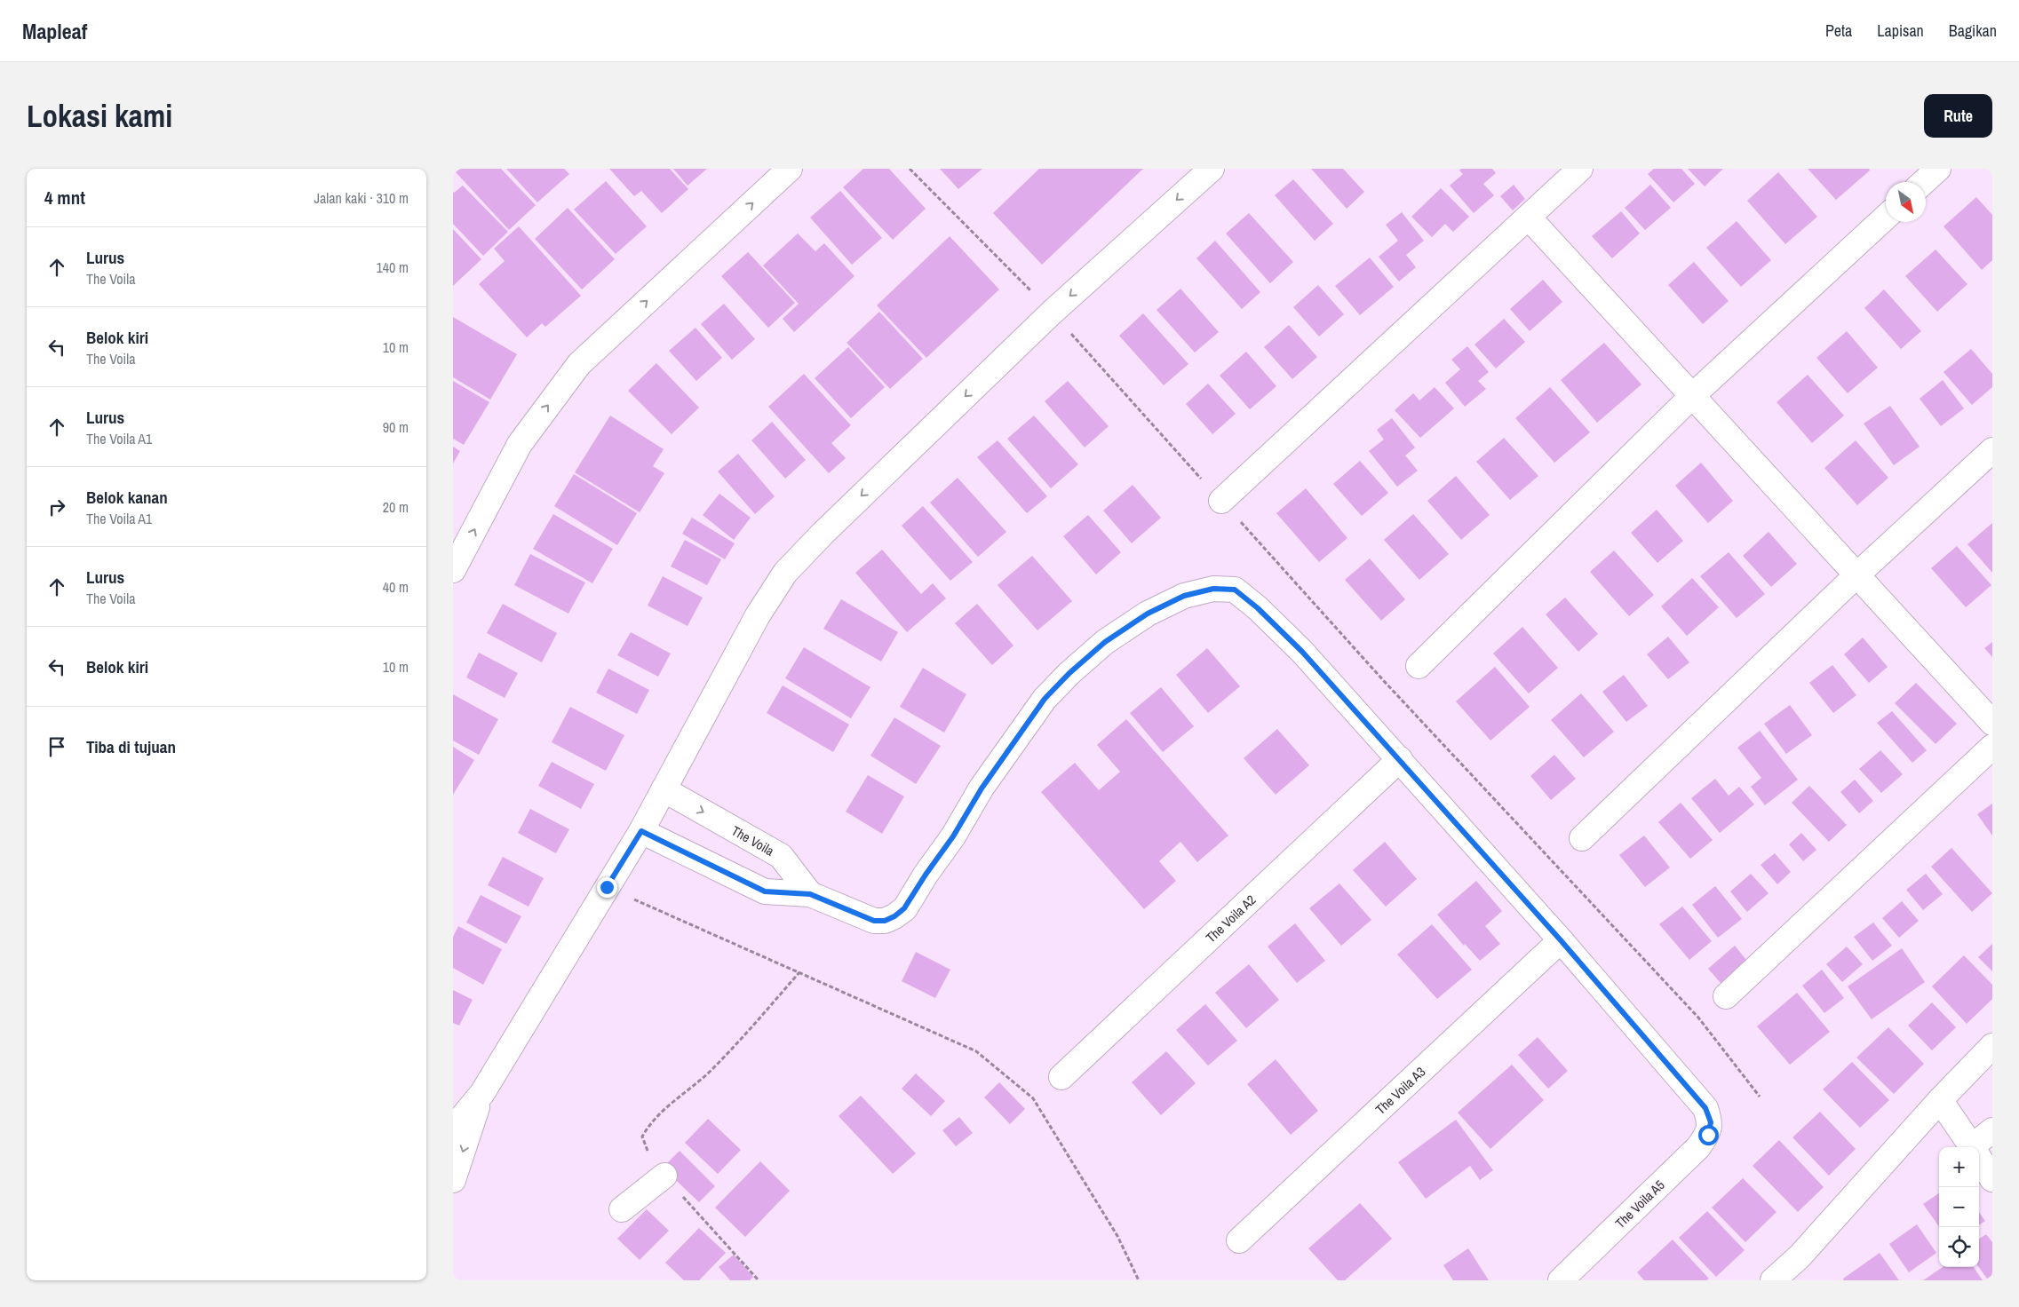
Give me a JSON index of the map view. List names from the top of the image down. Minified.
{"streets":{"street":["The Voila","The Voila A2","The Voila A3","The Voila A5"]},"crossings":[["The Voila A3","The Voila A5"]],"north":"bottom right","page":{"header":"Mapleaf","nav":["Peta","Lapisan","Bagikan"],"buttons":"Rute","title":"Lokasi kami","heading":["4 mnt","Jalan kaki · 310 m"],"list":[["Lurus","The Voila","140 m"],["Belok kiri","The Voila","10 m"],["Lurus","The Voila A1","90 m"],["Belok kanan","The Voila A1","20 m"],["Lurus","The Voila","40 m"],["Belok kiri","10 m"],"Tiba di tujuan"],"map_buttons":["+","−"]}}
